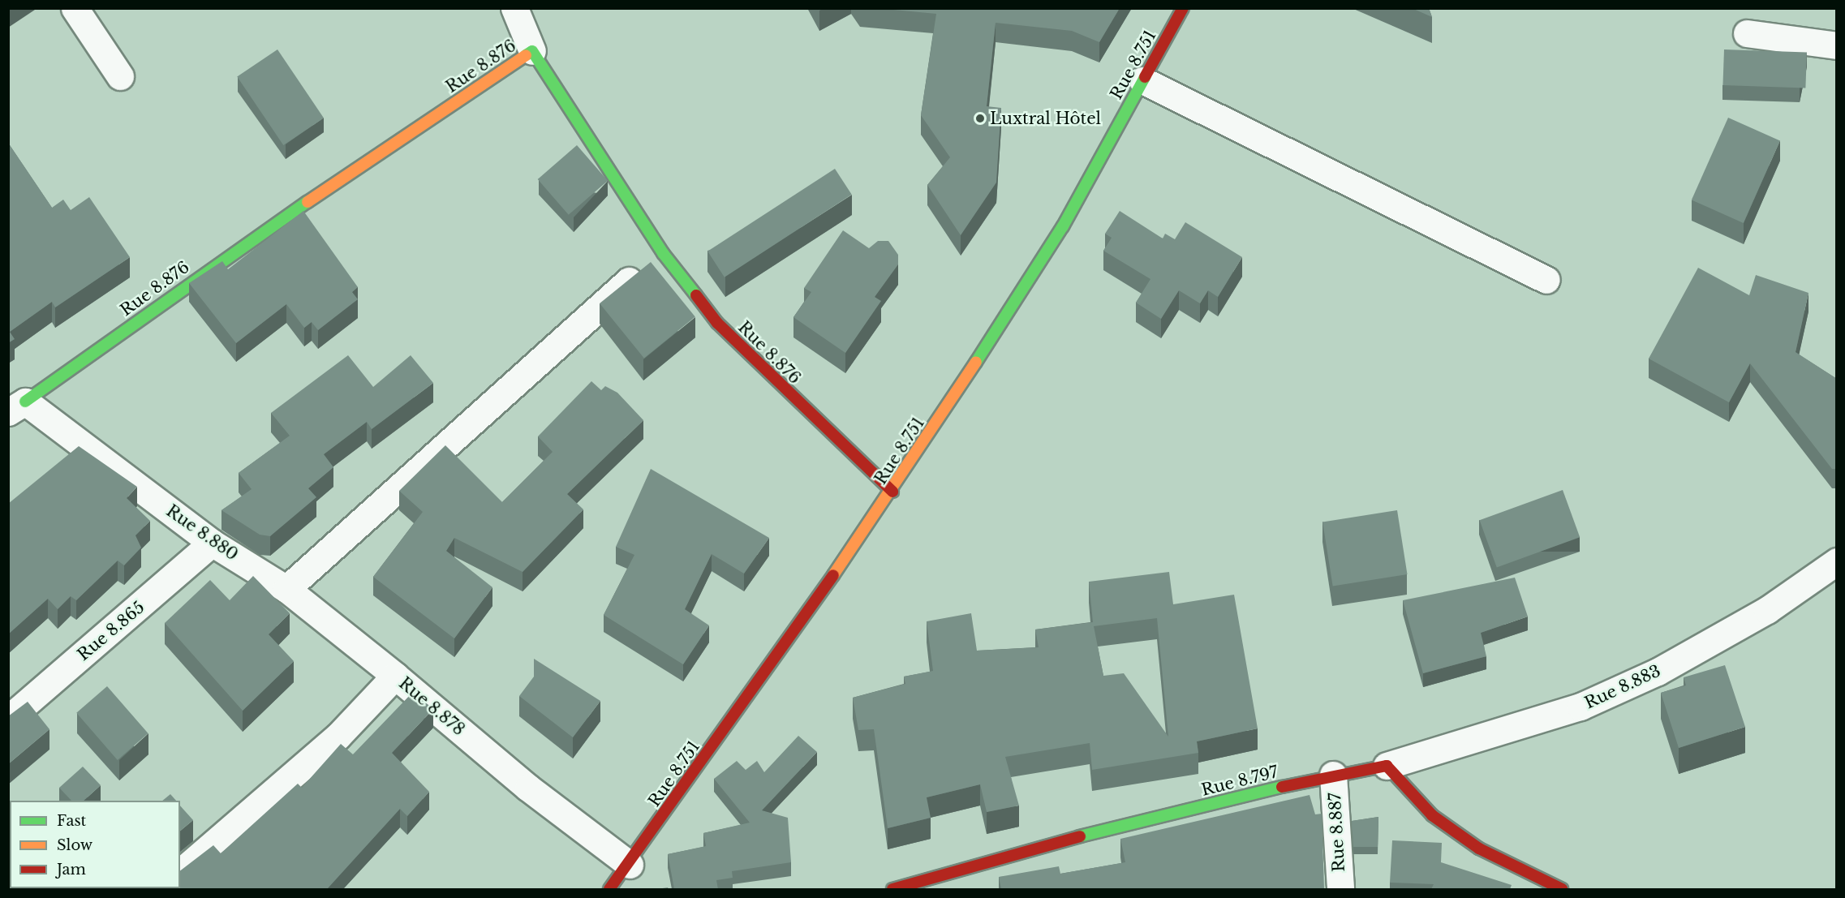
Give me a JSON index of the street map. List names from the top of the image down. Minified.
{"streets":{"street":["Rue 8.751","Rue 8.876","Rue 8.880","Rue 8.865","Rue 8.883","Rue 8.878","Rue 8.797","Rue 8.887"]},"crossings":[["Rue 8.751","Rue 8.876"],["Rue 8.751","Rue 8.878"],["Rue 8.876","Rue 8.880"],["Rue 8.880","Rue 8.865"],["Rue 8.880","Rue 8.878"],["Rue 8.883","Rue 8.797"],["Rue 8.797","Rue 8.887"]],"places":["Luxtral Hôtel"],"legend":["Fast","Slow","Jam"]}
